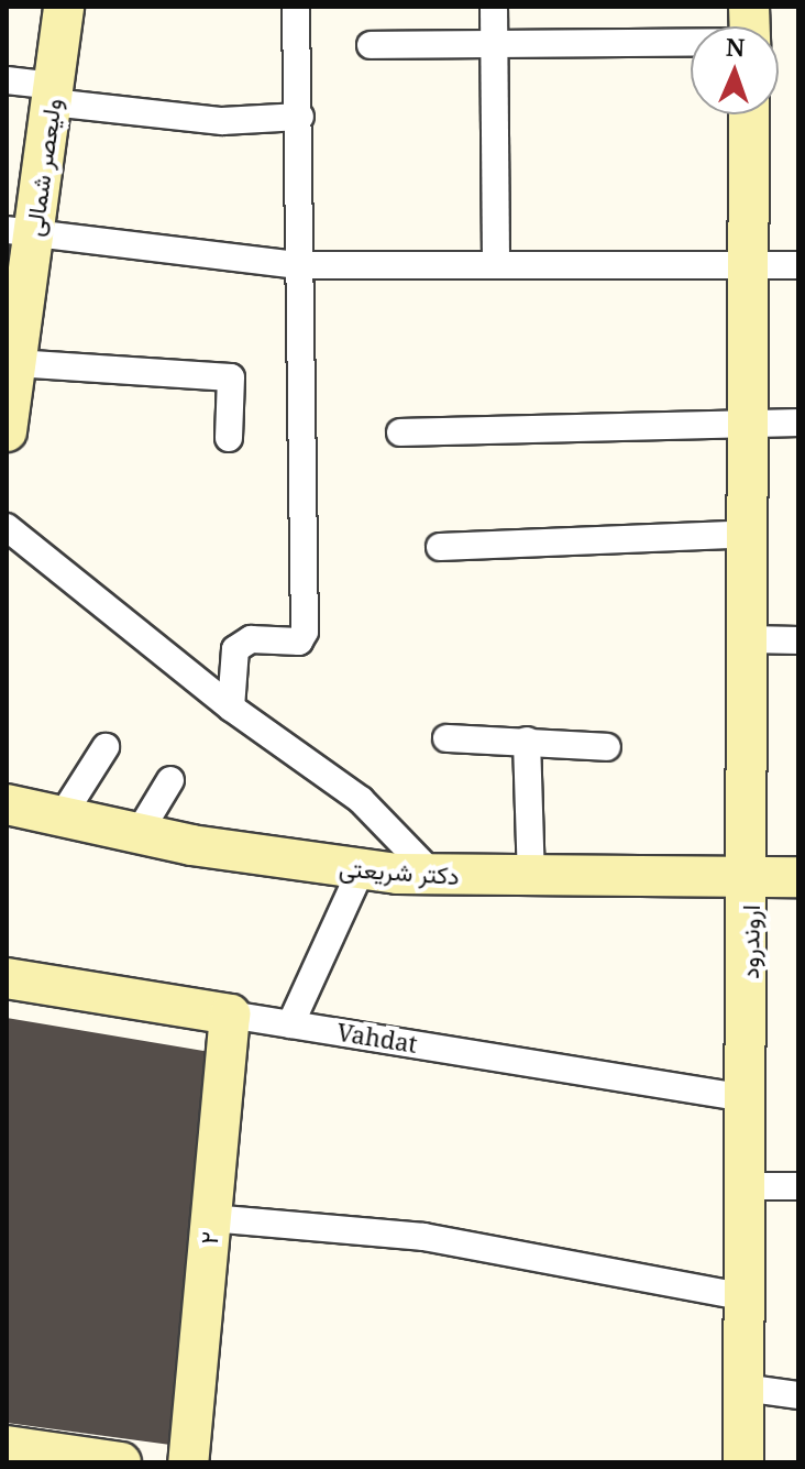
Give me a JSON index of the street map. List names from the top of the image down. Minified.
{"streets":{"street":["ولیعصر شمالی","دکتر شریعتی","اروندرود","Vahdat","۲"]},"crossings":[["دکتر شریعتی","اروندرود"],["اروندرود","Vahdat"],["Vahdat","۲"]],"north":"top"}
